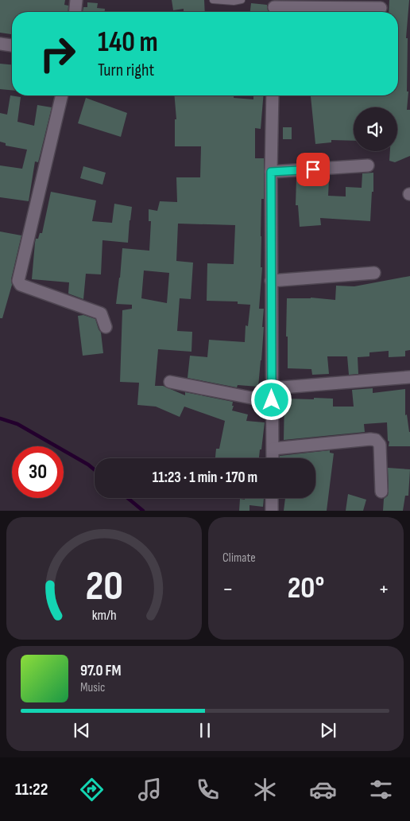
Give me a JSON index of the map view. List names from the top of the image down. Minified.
{"page":{"turn":["140 m","Turn right"],"limit":"30","trip":"11:23 · 1 min · 170 m","tile":"Climate","heat":["−","20°","+"],"song":["97.0 FM","Music"],"tabs":"11:22","gauge":["20","km/h"]}}
